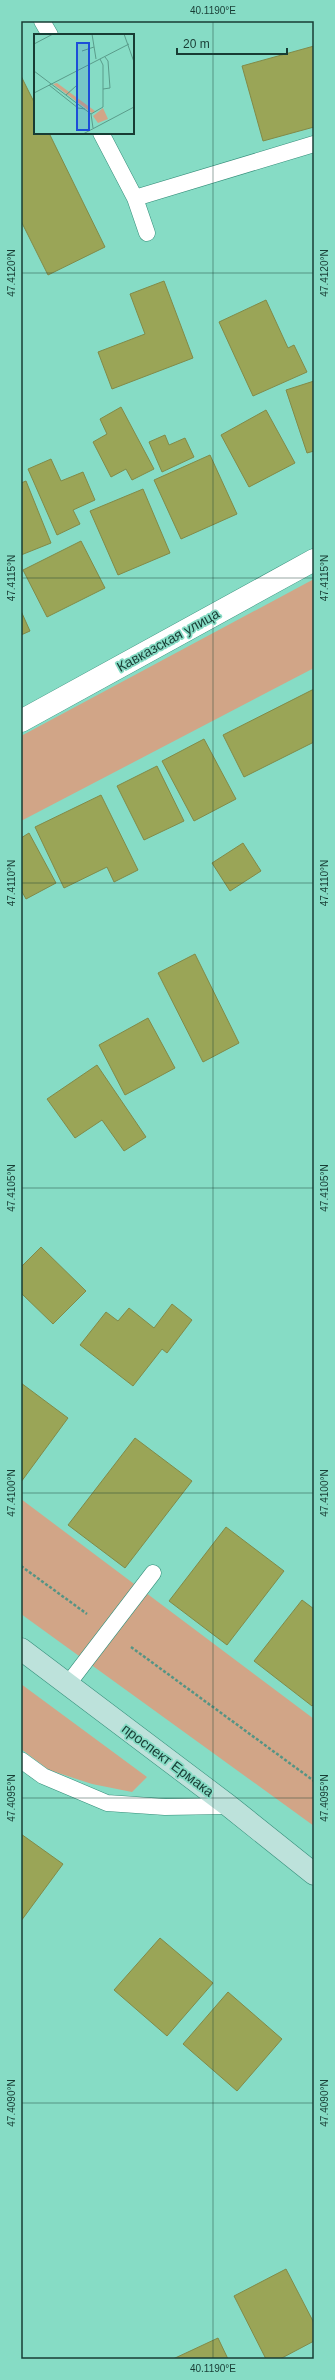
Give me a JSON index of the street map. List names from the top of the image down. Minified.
{"streets":{"street":["Кавказская улица","проспект Ермака"]},"scale_bar":"20 m","coordinates":["40.1190°E","47.4120°N","47.4115°N","47.4110°N","47.4105°N","47.4100°N","47.4095°N","47.4090°N"]}
